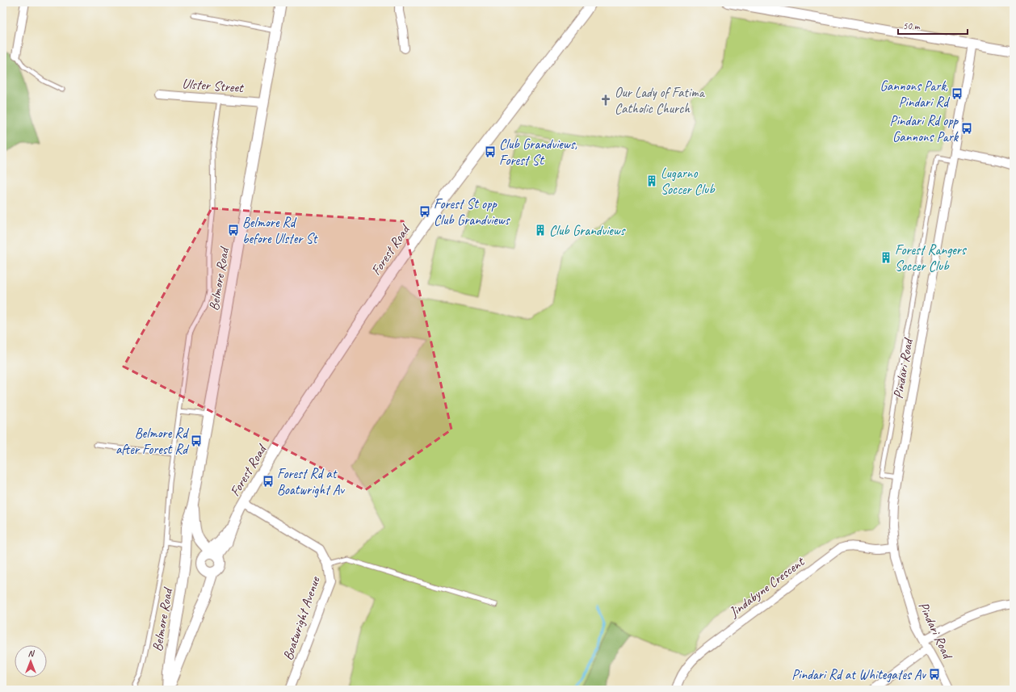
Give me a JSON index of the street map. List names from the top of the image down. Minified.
{"streets":{"street":["Ulster Street","Forest Road","Belmore Road","Pindari Road","Jindabyne Crescent","Boatwright Avenue"]},"crossings":[["Ulster Street","Belmore Road"],["Forest Road","Belmore Road"],["Forest Road","Boatwright Avenue"],["Pindari Road","Jindabyne Crescent"]],"places":{"bus stop":["Gannons Park, Pindari Rd","Pindari Rd opp Gannons Park","Club Grandviews, Forest St","Forest St opp Club Grandviews","Belmore Rd before Ulster St","Belmore Rd after Forest Rd","Forest Rd at Boatwright Av","Pindari Rd at Whitegates Av"],"church":["Our Lady of Fatima Catholic Church"],"building":["Lugarno Soccer Club","Club Grandviews","Forest Rangers Soccer Club"]},"scale_bar":"50 m","north":"top"}
